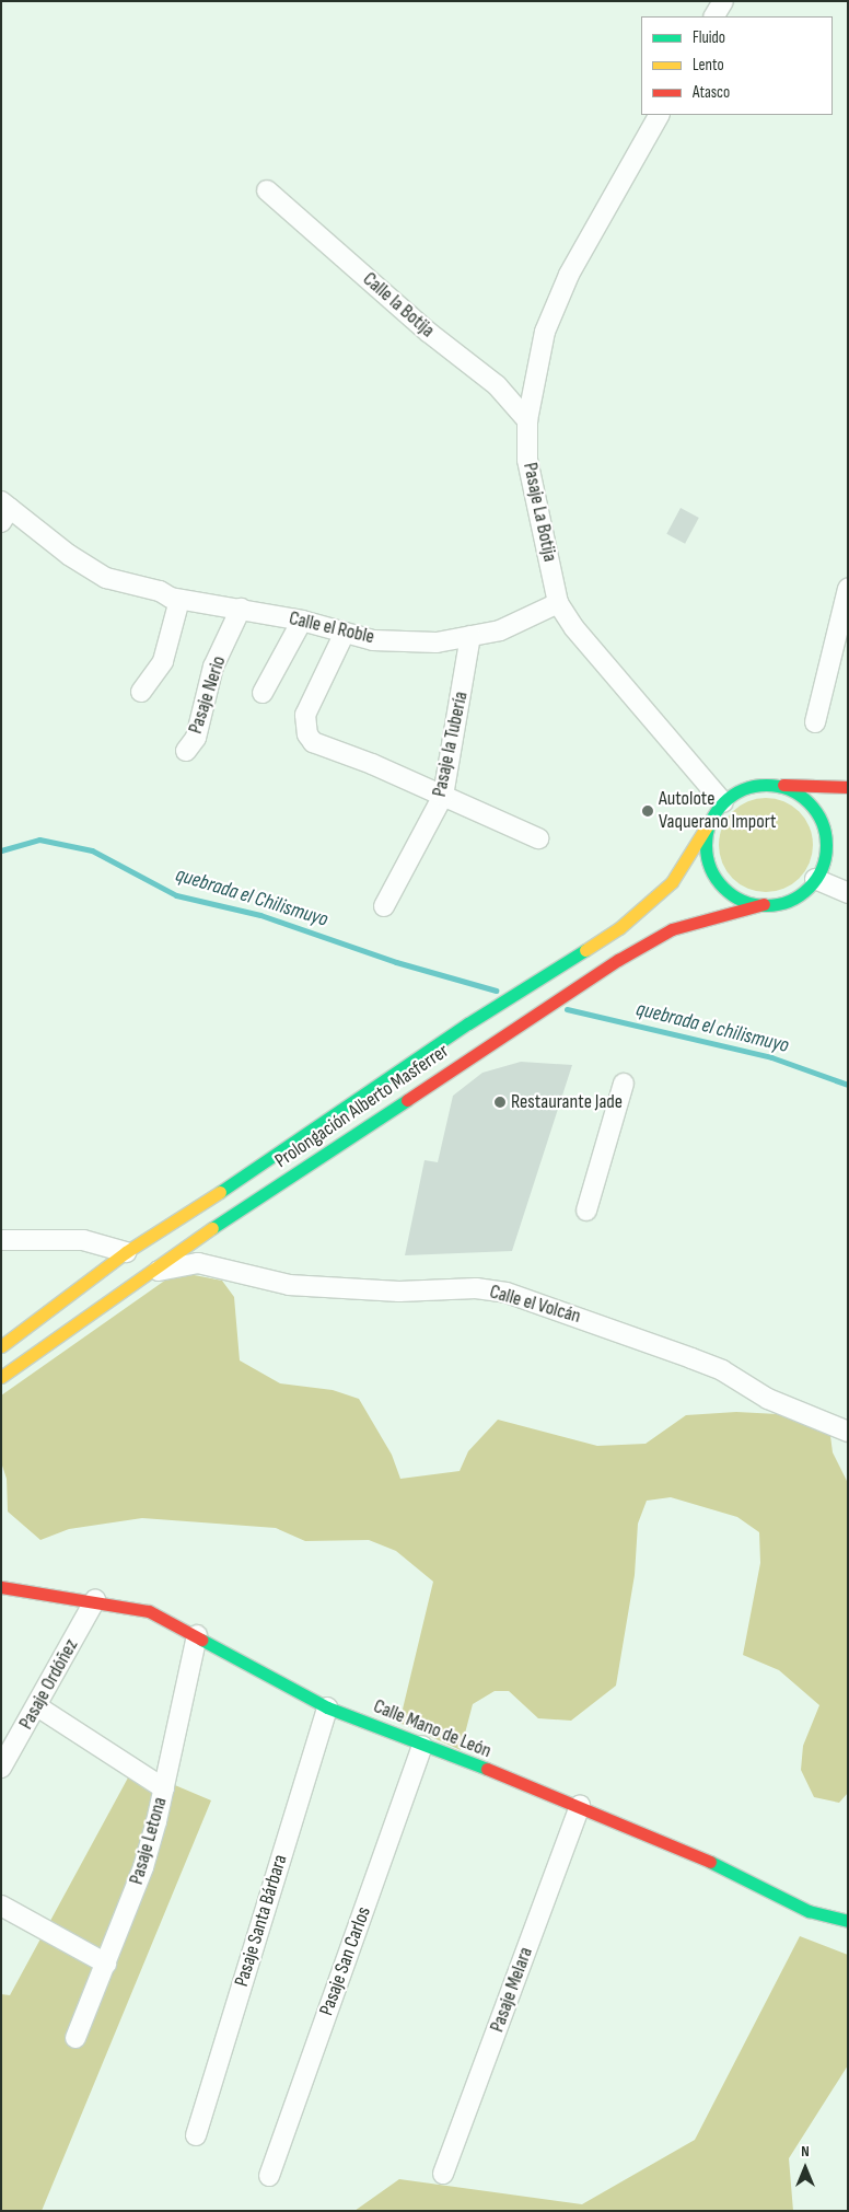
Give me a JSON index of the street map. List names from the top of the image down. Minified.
{"streets":{"main road":["Prolongación Alberto Masferrer","Calle Mano de León"],"street":["Calle la Botija","Pasaje La Botija","Calle el Roble","Pasaje Nerio","Pasaje la Tubería","Calle el Volcán","Pasaje Ordóñez","Pasaje Letona","Pasaje Santa Bárbara","Pasaje San Carlos","Pasaje Melara"]},"crossings":[["Calle la Botija","Pasaje La Botija"],["Pasaje La Botija","Calle el Roble"],["Calle el Roble","Pasaje Nerio"],["Calle el Roble","Pasaje la Tubería"],["Prolongación Alberto Masferrer","Calle el Volcán"],["Pasaje Ordóñez","Calle Mano de León"],["Calle Mano de León","Pasaje Letona"],["Calle Mano de León","Pasaje Santa Bárbara"],["Calle Mano de León","Pasaje San Carlos"],["Calle Mano de León","Pasaje Melara"]],"water":["quebrada el Chilismuyo","quebrada el chilismuyo"],"places":["Autolote Vaquerano Import","Restaurante Jade"],"legend":["Fluido","Lento","Atasco"],"north":"top"}
